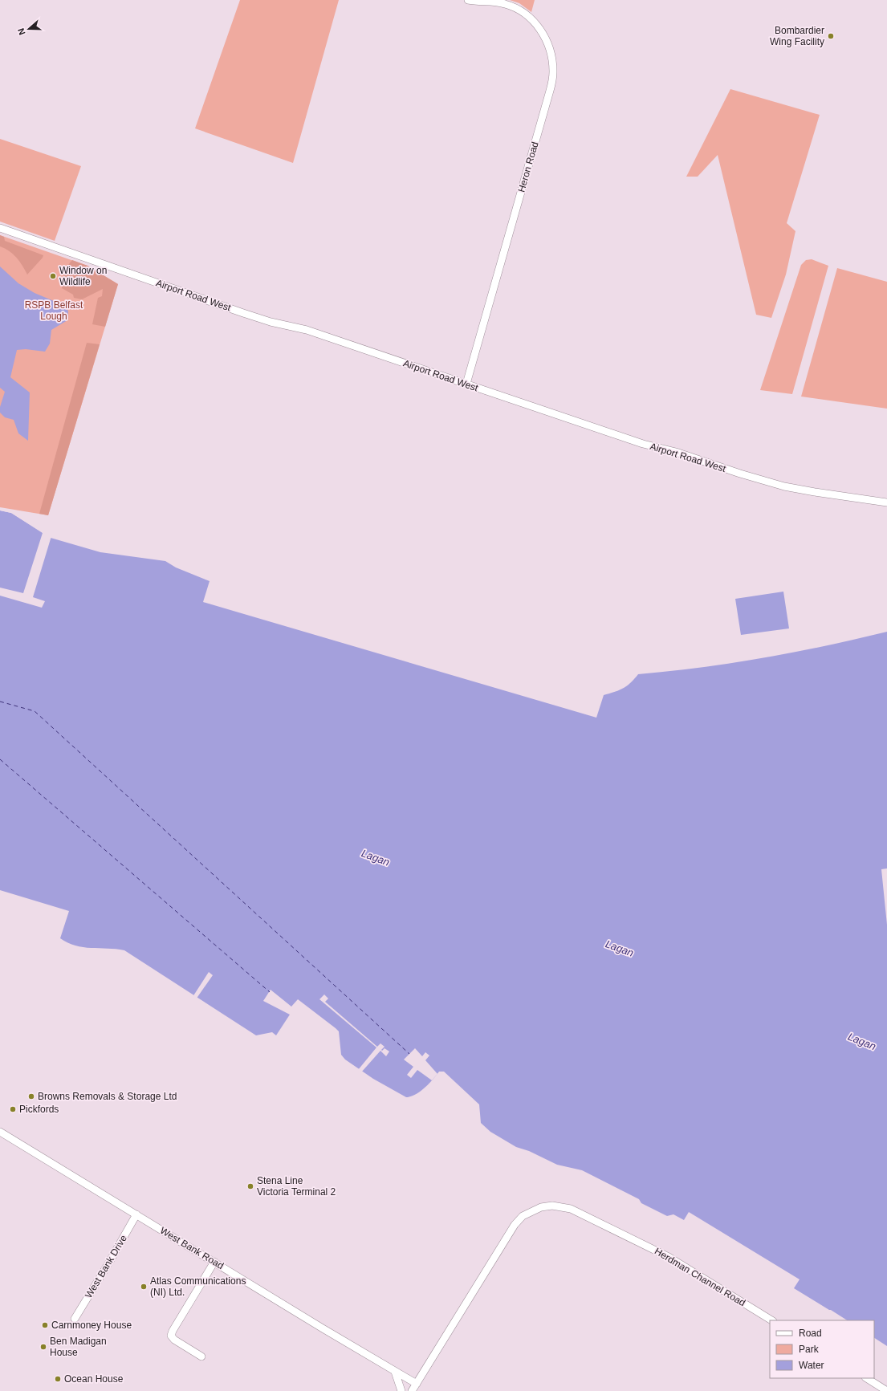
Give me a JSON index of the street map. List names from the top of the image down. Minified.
{"streets":{"street":["Heron Road","Airport Road West","West Bank Road","West Bank Drive","Herdman Channel Road"]},"crossings":[["Heron Road","Airport Road West"],["West Bank Road","West Bank Drive"],["West Bank Road","Herdman Channel Road"]],"water":["Lagan"],"parks":["RSPB Belfast Lough"],"places":["Bombardier Wing Facility","Window on Wildlife","Browns Removals & Storage Ltd","Pickfords","Stena Line Victoria Terminal 2","Atlas Communications (NI) Ltd.","Carnmoney House","Ben Madigan House","Ocean House"],"legend":["Road","Park","Water"],"north":"left"}
